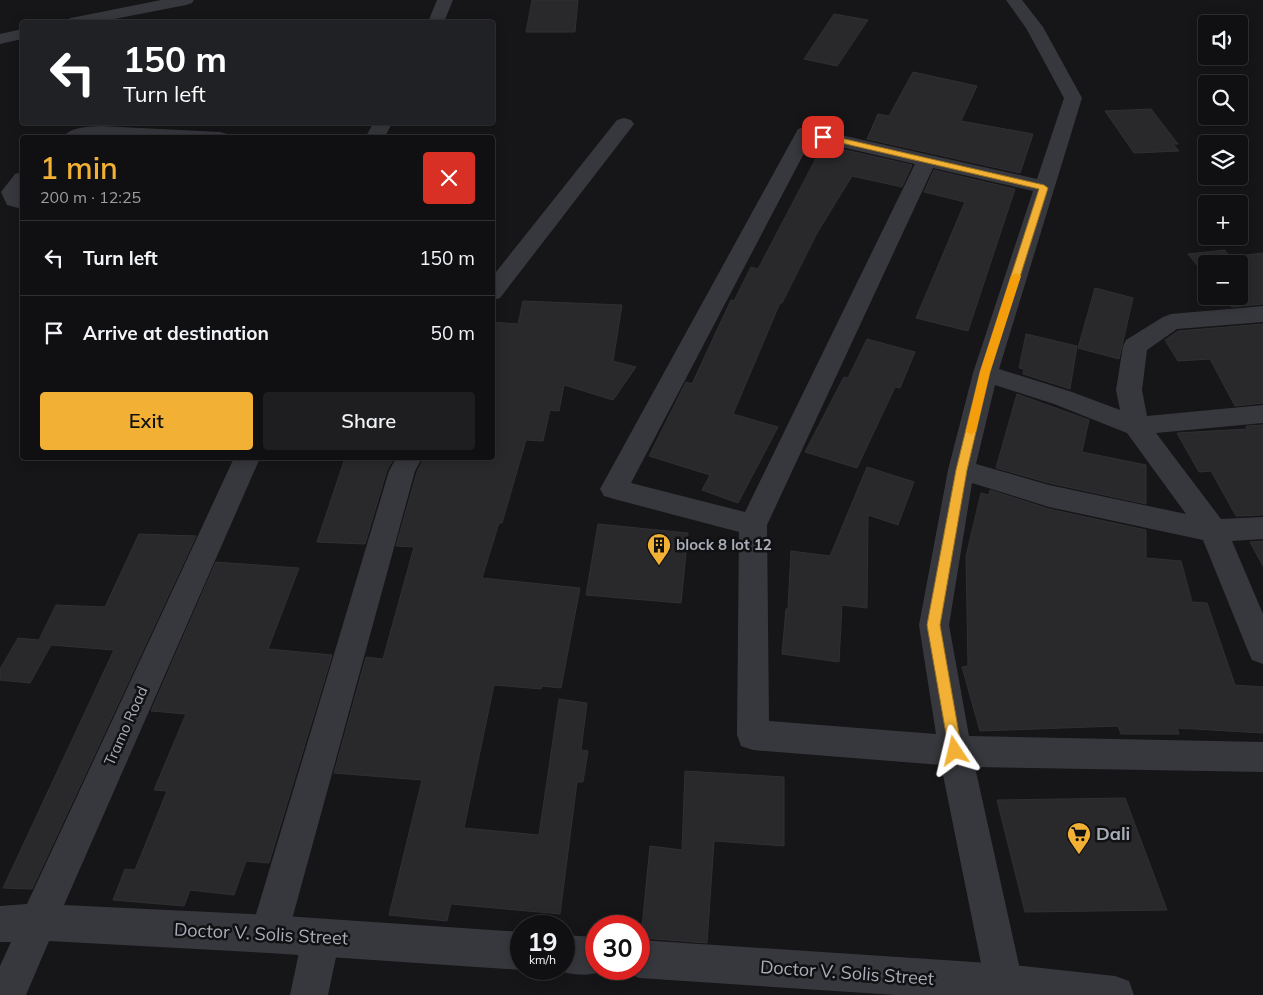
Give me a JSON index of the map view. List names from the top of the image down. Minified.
{"streets":{"street":["Tramo Road","Doctor V. Solis Street"]},"crossings":[["Tramo Road","Doctor V. Solis Street"]],"places":{"building":["block 8 lot 12"],"supermarket":["Dali"]},"page":{"map_buttons":["+","−"],"turn":["150 m","Turn left"],"heading":["1 min","200 m · 12:25"],"list":[{"name":"Turn left","value":"150 m"},{"name":"Arrive at destination","value":"50 m"}],"buttons":["Exit","Share"],"speed":"19 km/h","limit":"30"}}
